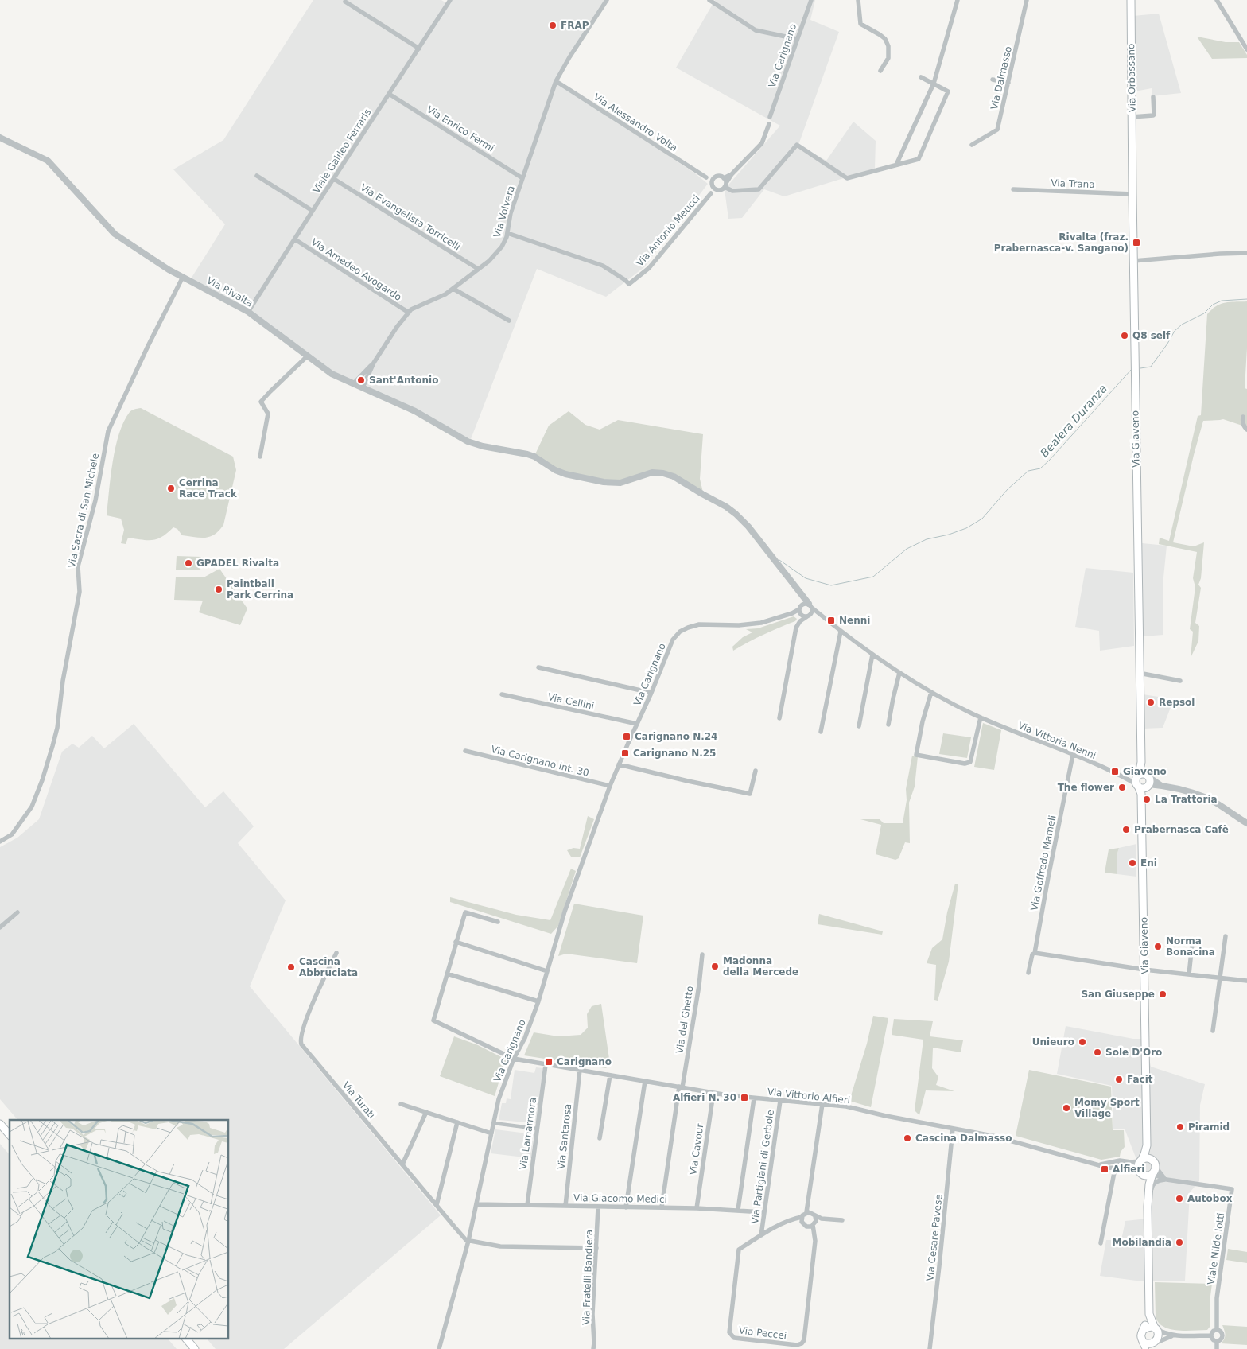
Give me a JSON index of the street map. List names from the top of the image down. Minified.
{"streets":{"main road":["Via Orbassano","Via Giaveno"],"street":["Via Carignano","Via Dalmasso","Via Alessandro Volta","Via Enrico Fermi","Viale Galileo Ferraris","Via Trana","Via Volvera","Via Evangelista Torricelli","Via Antonio Meucci","Via Amedeo Avogardo","Via Rivalta","Via Sacra di San Michele","Via Cellini","Via Vittoria Nenni","Via Carignano int. 30","Via Goffredo Mameli","Via del Ghetto","Via Vittorio Alfieri","Via Turati","Via Lamarmora","Via Santarosa","Via Cavour","Via Partigiani di Gerbole","Via Giacomo Medici","Via Cesare Pavese","Viale Nilde Iotti","Via Fratelli Bandiera","Via Peccei"]},"crossings":[["Via Carignano","Via Cellini"],["Via Carignano","Via Vittoria Nenni"],["Via Carignano","Via Carignano int. 30"],["Via Carignano","Via Vittorio Alfieri"],["Via Carignano","Via Turati"],["Via Carignano","Via Giacomo Medici"],["Via Orbassano","Via Giaveno"],["Via Alessandro Volta","Via Volvera"],["Via Alessandro Volta","Via Antonio Meucci"],["Via Enrico Fermi","Viale Galileo Ferraris"],["Via Enrico Fermi","Via Volvera"],["Viale Galileo Ferraris","Via Evangelista Torricelli"],["Viale Galileo Ferraris","Via Amedeo Avogardo"],["Viale Galileo Ferraris","Via Rivalta"],["Via Trana","Via Giaveno"],["Via Volvera","Via Evangelista Torricelli"],["Via Volvera","Via Antonio Meucci"],["Via Volvera","Via Amedeo Avogardo"],["Via Volvera","Via Rivalta"],["Via Rivalta","Via Sacra di San Michele"],["Via Rivalta","Via Vittoria Nenni"],["Via Giaveno","Via Vittoria Nenni"],["Via Giaveno","Via Vittorio Alfieri"],["Via Giaveno","Viale Nilde Iotti"],["Via Vittoria Nenni","Via Goffredo Mameli"],["Via del Ghetto","Via Vittorio Alfieri"],["Via del Ghetto","Via Giacomo Medici"],["Via Vittorio Alfieri","Via Lamarmora"],["Via Vittorio Alfieri","Via Santarosa"],["Via Vittorio Alfieri","Via Cavour"],["Via Vittorio Alfieri","Via Partigiani di Gerbole"],["Via Vittorio Alfieri","Via Cesare Pavese"],["Via Lamarmora","Via Giacomo Medici"],["Via Santarosa","Via Giacomo Medici"],["Via Cavour","Via Giacomo Medici"],["Via Partigiani di Gerbole","Via Giacomo Medici"],["Via Partigiani di Gerbole","Via Peccei"],["Via Giacomo Medici","Via Fratelli Bandiera"]],"water":["Bealera Duranza"],"places":{"other":["FRAP","Q8 self","Sant'Antonio","Cerrina Race Track","GPADEL Rivalta","Paintball Park Cerrina","Repsol","The flower","La Trattoria","Prabernasca Cafè","Eni","Norma Bonacina","Madonna della Mercede","Cascina Abbruciata","San Giuseppe","Unieuro","Sole D'Oro","Facit","Momy Sport Village","Piramid","Cascina Dalmasso","Autobox","Mobilandia"],"transit":["Rivalta (fraz. Prabernasca-v. Sangano)","Nenni","Carignano N.24","Carignano N.25","Giaveno","Carignano","Alfieri N. 30","Alfieri"]}}
